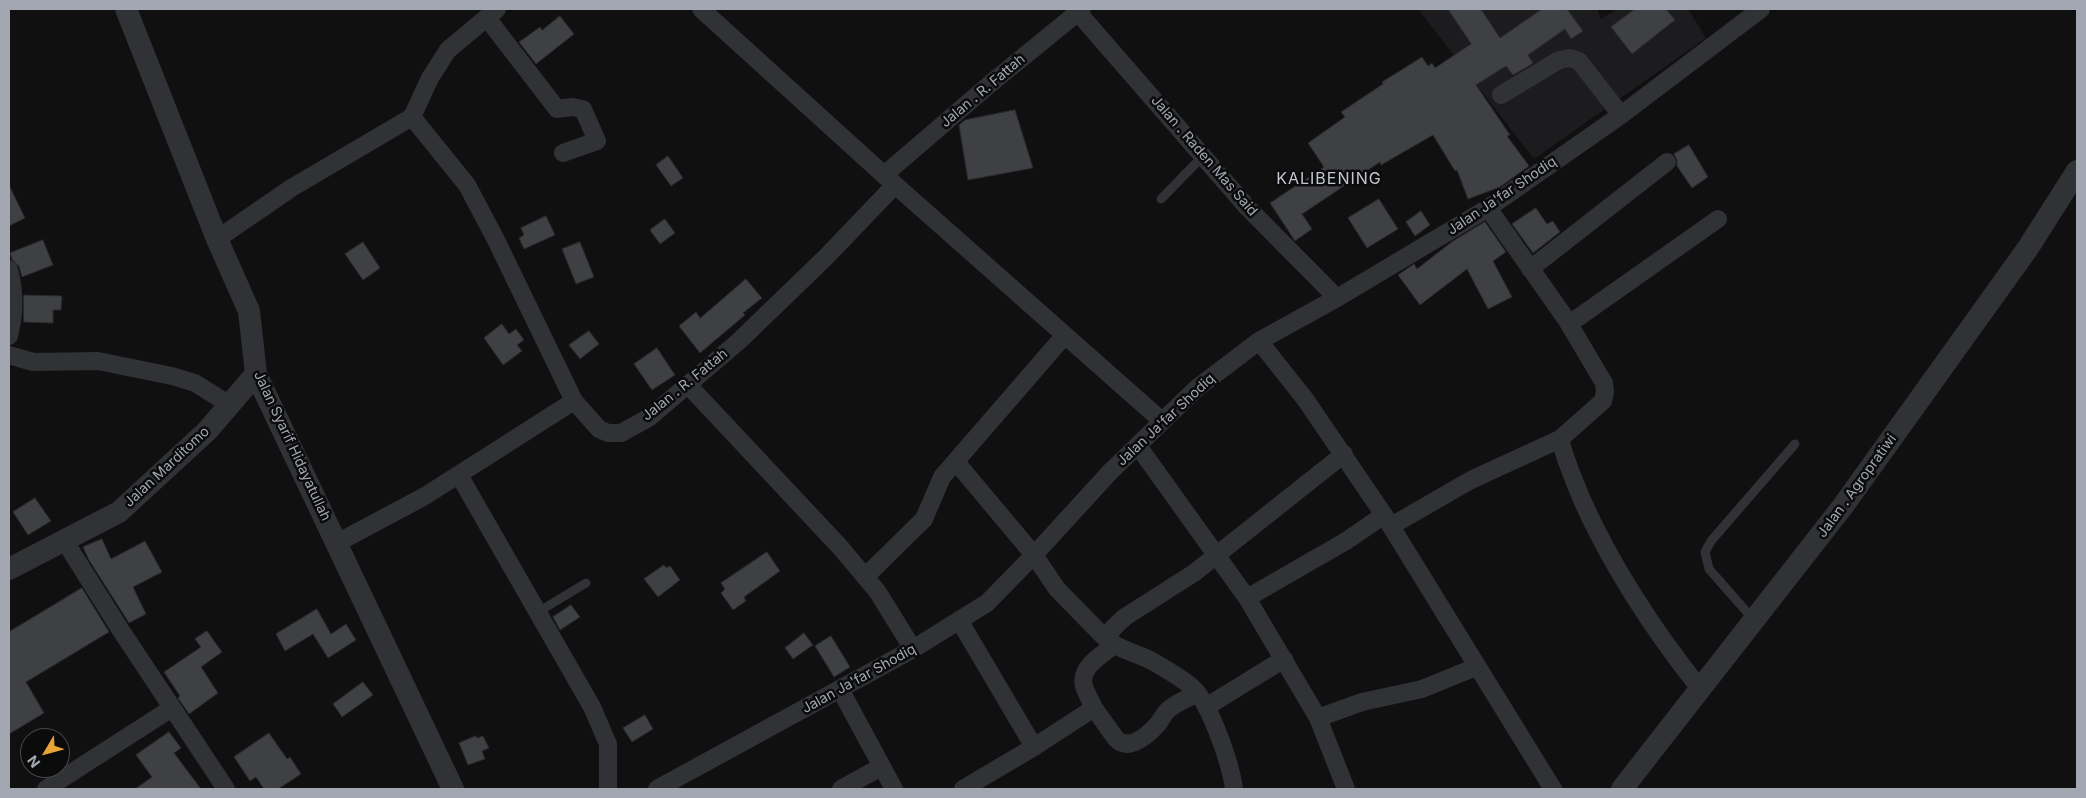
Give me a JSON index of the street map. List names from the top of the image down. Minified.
{"streets":{"street":["Jalan . R. Fattah","Jalan . Raden Mas Said","Jalan Ja'far Shodiq","Jalan Syarif Hidayatullah","Jalan Marditomo","Jalan . Agropratiwi"]},"crossings":[["Jalan . R. Fattah","Jalan . Raden Mas Said"],["Jalan . Raden Mas Said","Jalan Ja'far Shodiq"],["Jalan Syarif Hidayatullah","Jalan Marditomo"]],"districts":["KALIBENING"],"north":"bottom left"}
